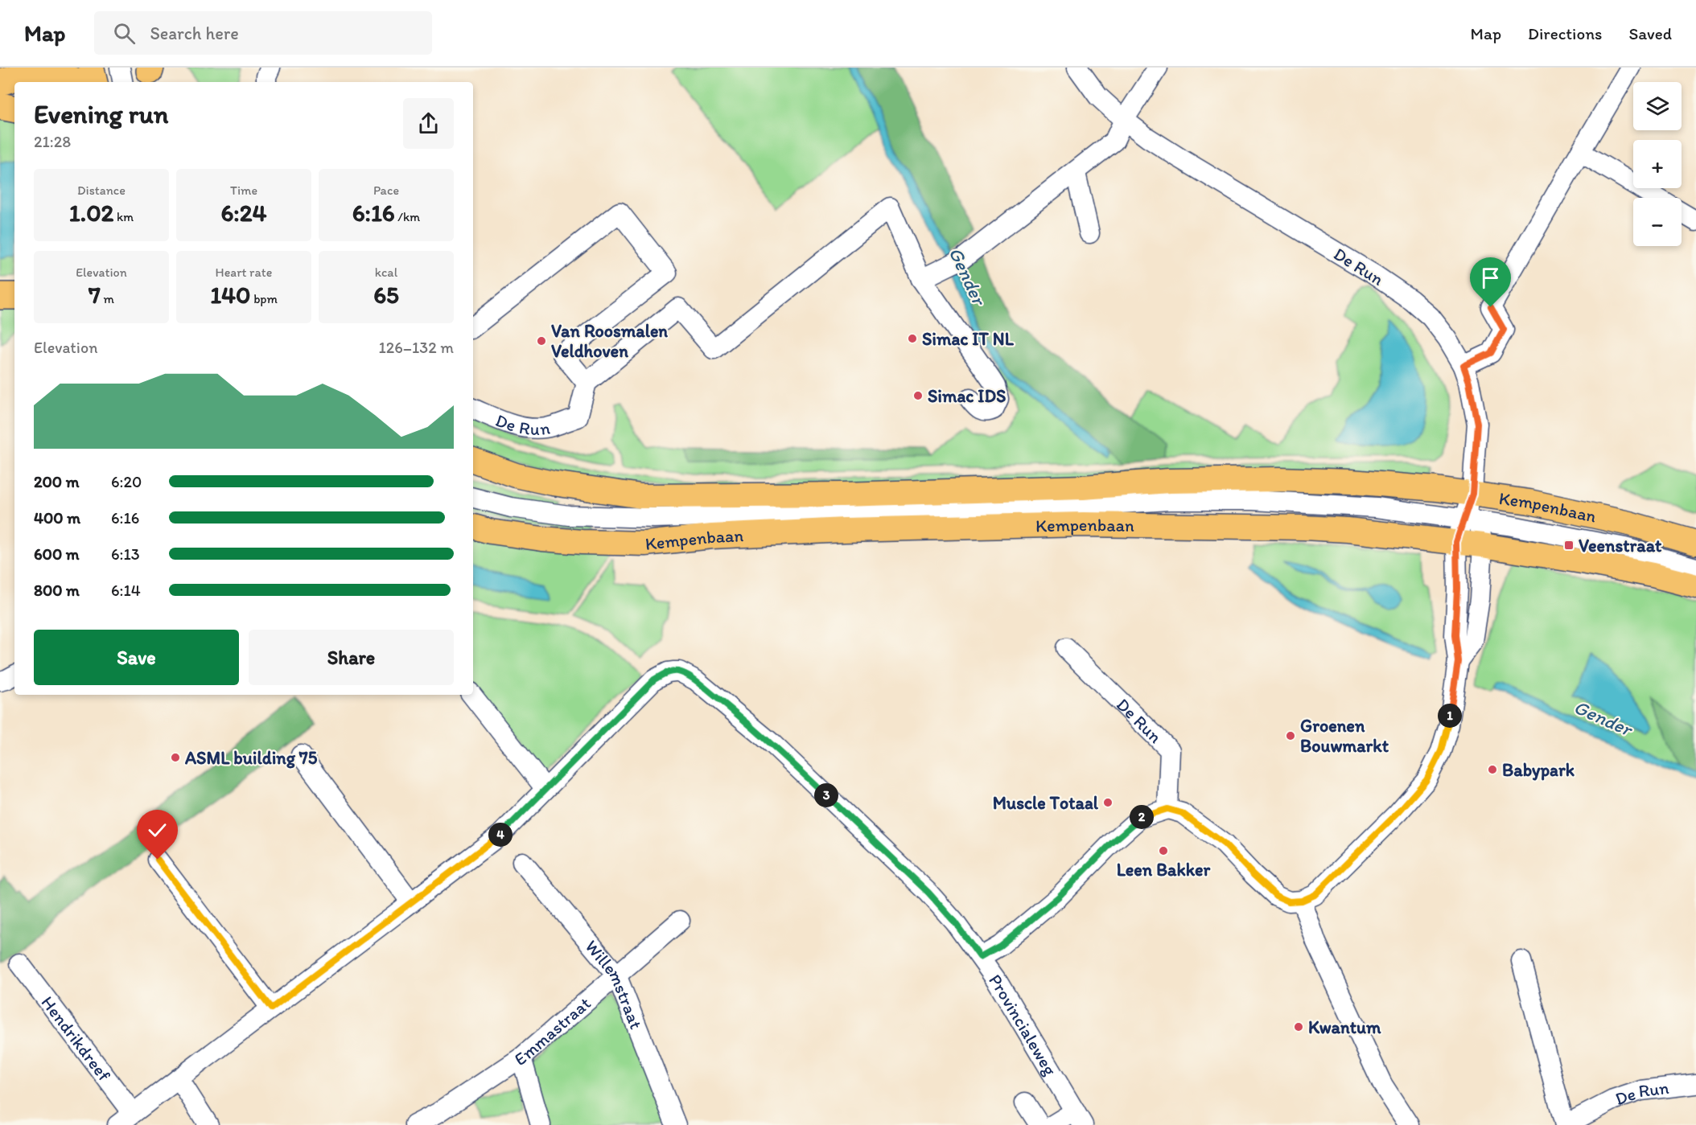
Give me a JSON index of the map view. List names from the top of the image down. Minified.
{"streets":{"main road":["Kempenbaan"],"street":["De Run","Willemstraat","Provincialeweg","Emmastraat","Hendrikdreef"]},"crossings":[["De Run","Kempenbaan"],["Willemstraat","Emmastraat"]],"water":["Gender"],"places":{"other":["Simac IT NL","Van Roosmalen Veldhoven","Simac IDS","Groenen Bouwmarkt","ASML building 75","Babypark","Muscle Totaal","Leen Bakker","Kwantum"],"transit":["Veenstraat"]},"page":{"header":"Map","search":"Search here","nav":["Map","Directions","Saved"],"map_buttons":["+","−"],"heading":["Evening run","21:28"],"stats":[["Distance","1.02 km"],["Time","6:24"],["Pace","6:16 /km"],["Elevation","7 m"],["Heart rate","140 bpm"],["kcal","65"]],"chart":["Elevation","126–132 m"],"list":[{"name":"200 m","note":"6:20"},{"name":"400 m","note":"6:16"},{"name":"600 m","note":"6:13"},{"name":"800 m","note":"6:14"}],"buttons":["Save","Share"],"pins":["1","3","2","4"]}}
